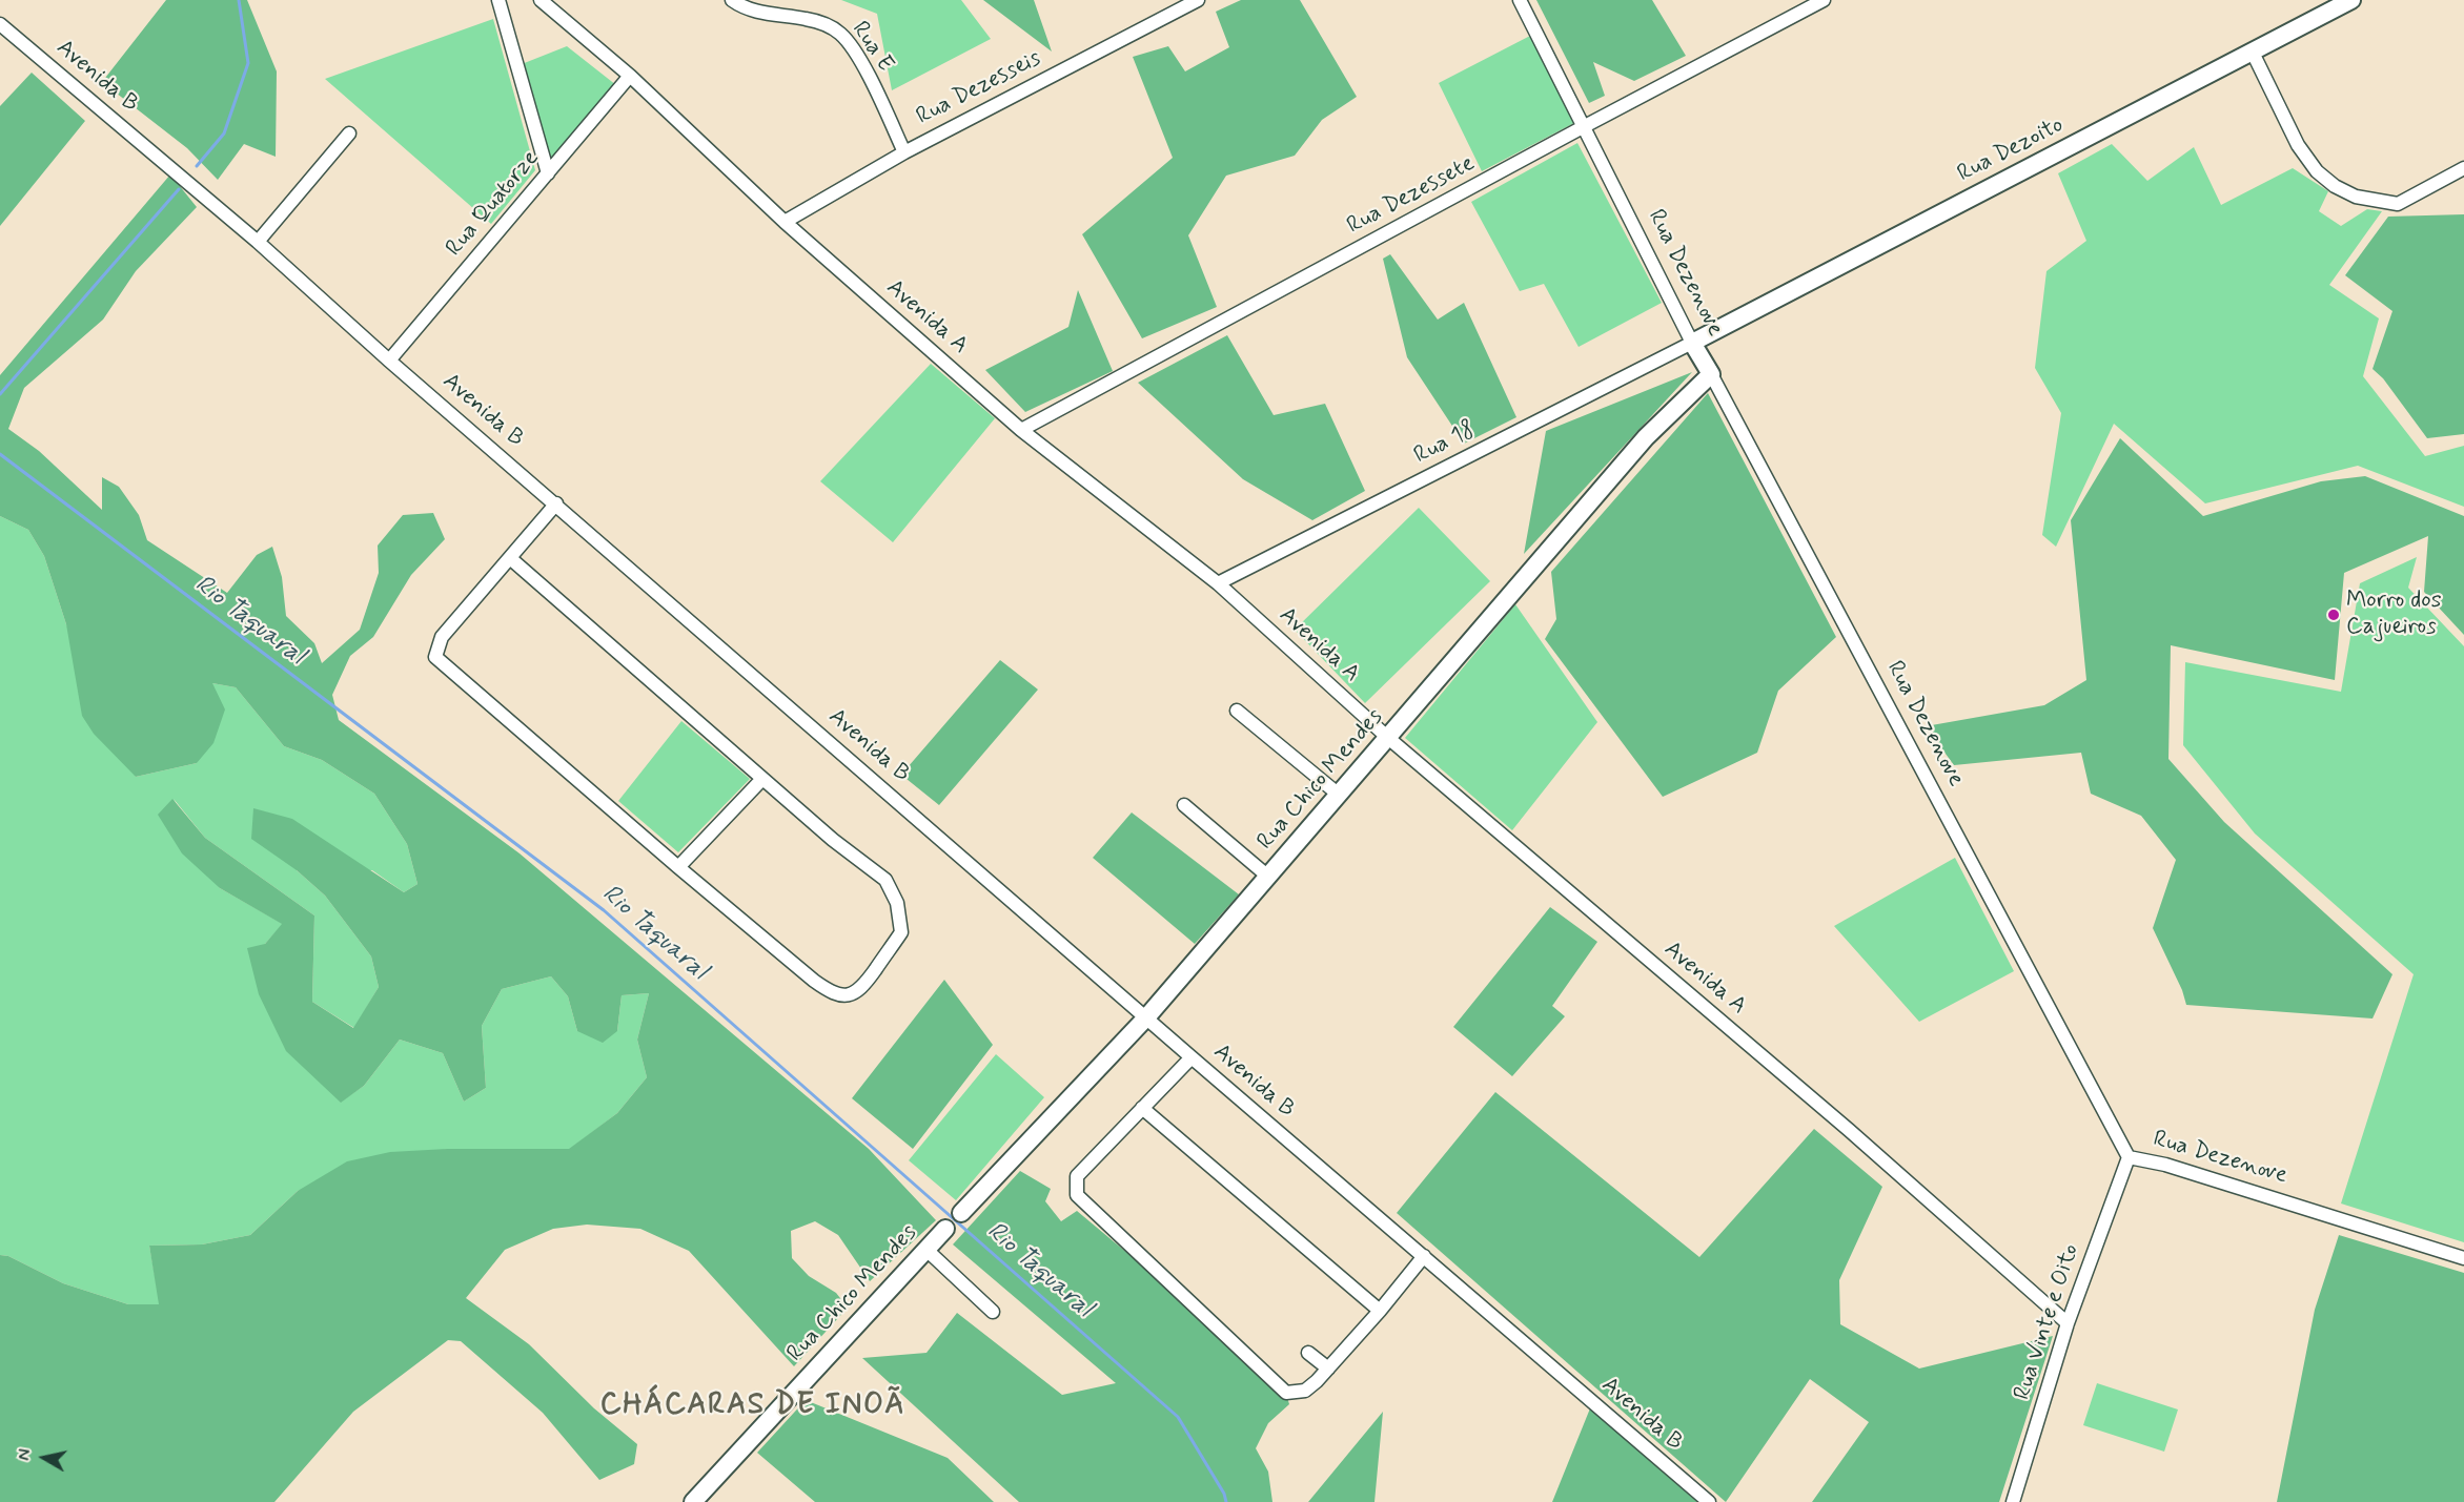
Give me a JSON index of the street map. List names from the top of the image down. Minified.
{"streets":{"main road":["Rua Dezoito","Rua Dezenove","Rua Chico Mendes"],"street":["Rua E","Avenida B","Rua Dezesseis","Rua Dezessete","Rua Quatorze","Avenida A","Rua 18","Rua Vinte e Oito"]},"crossings":[["Rua E","Rua Dezesseis"],["Avenida B","Rua Quatorze"],["Avenida B","Rua Chico Mendes"],["Rua Dezesseis","Avenida A"],["Rua Dezoito","Rua Dezenove"],["Rua Dezoito","Rua 18"],["Rua Dezessete","Rua Dezenove"],["Rua Dezessete","Avenida A"],["Rua Quatorze","Avenida A"],["Rua Dezenove","Rua 18"],["Rua Dezenove","Rua Chico Mendes"],["Rua Dezenove","Rua Vinte e Oito"],["Avenida A","Rua 18"],["Avenida A","Rua Chico Mendes"],["Avenida A","Rua Vinte e Oito"]],"districts":["CHÁCARAS DE INOÃ"],"water":["Rio Taquaral"],"places":["Morro dos Cajueiros"],"north":"left"}
